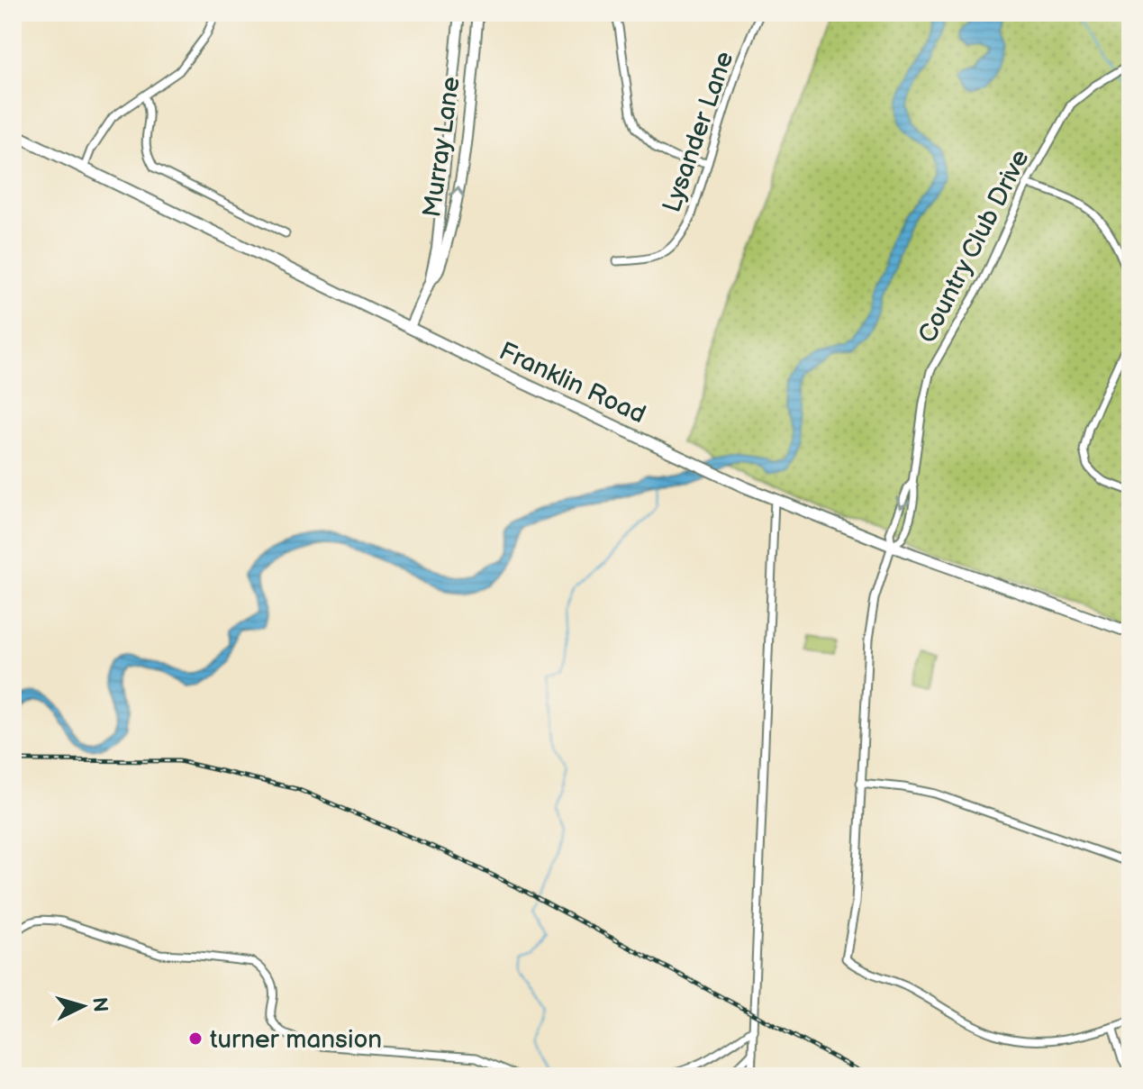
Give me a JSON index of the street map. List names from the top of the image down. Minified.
{"streets":{"main road":["Murray Lane","Franklin Road"],"street":["Lysander Lane","Country Club Drive"]},"crossings":[["Murray Lane","Franklin Road"],["Country Club Drive","Franklin Road"]],"places":["turner mansion"],"north":"right"}
